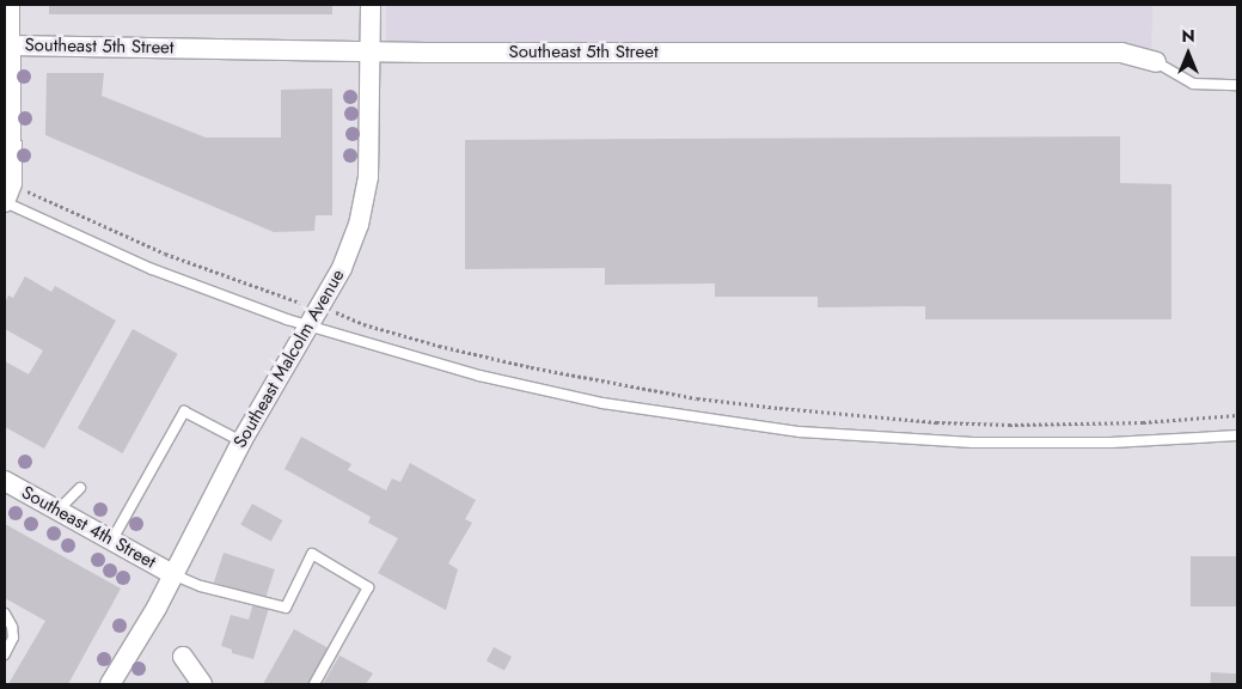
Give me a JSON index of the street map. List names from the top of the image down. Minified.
{"streets":{"street":["Southeast 5th Street","Southeast Malcolm Avenue","Southeast 4th Street"]},"crossings":[["Southeast 5th Street","Southeast Malcolm Avenue"],["Southeast Malcolm Avenue","Southeast 4th Street"]],"north":"top"}
